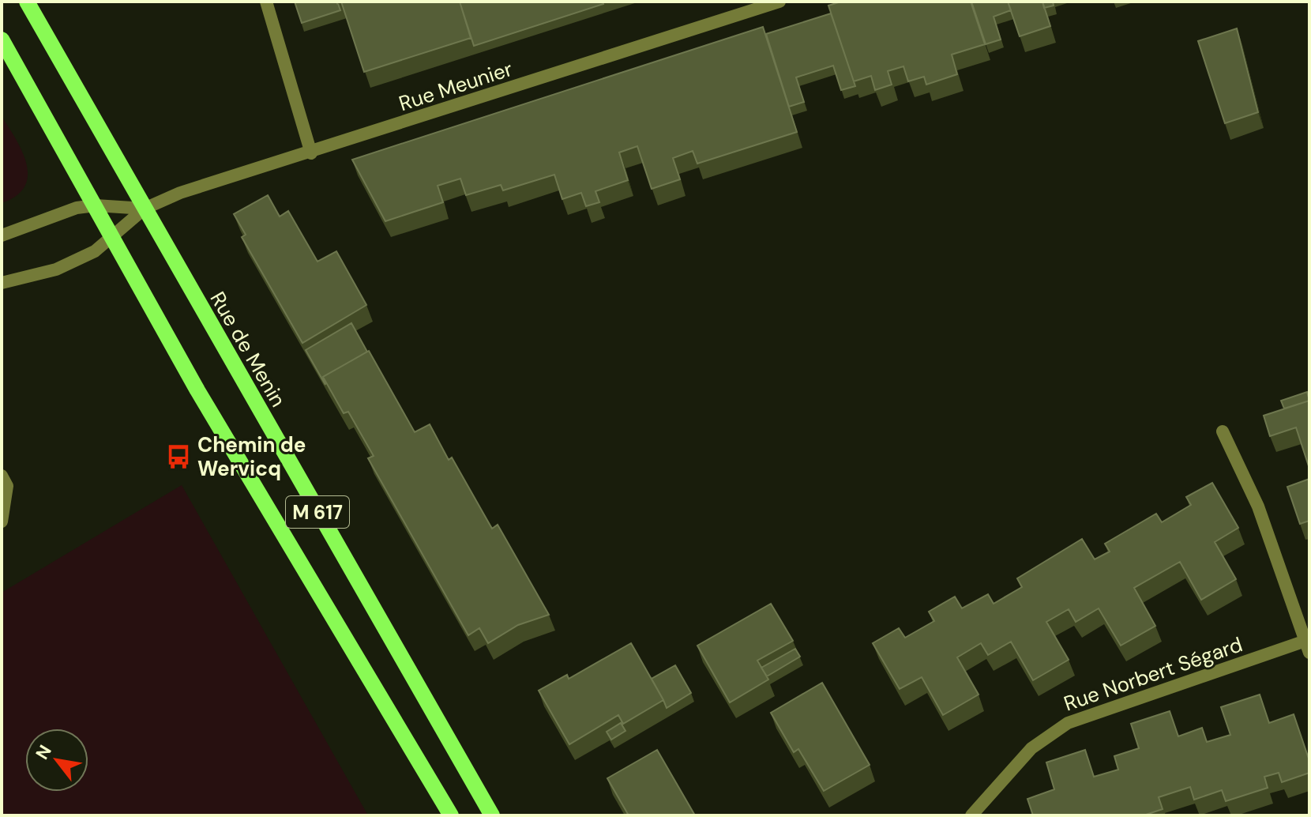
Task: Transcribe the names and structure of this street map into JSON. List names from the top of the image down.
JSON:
{
  "streets": {
    "main road": ["Rue de Menin", "M 617"],
    "street": ["Rue Meunier", "Rue Norbert Ségard"]
  },
  "crossings": [
    ["Rue Meunier", "Rue de Menin"]
  ],
  "places": {
    "bus stop": ["Chemin de Wervicq"]
  },
  "north": "top left"
}
